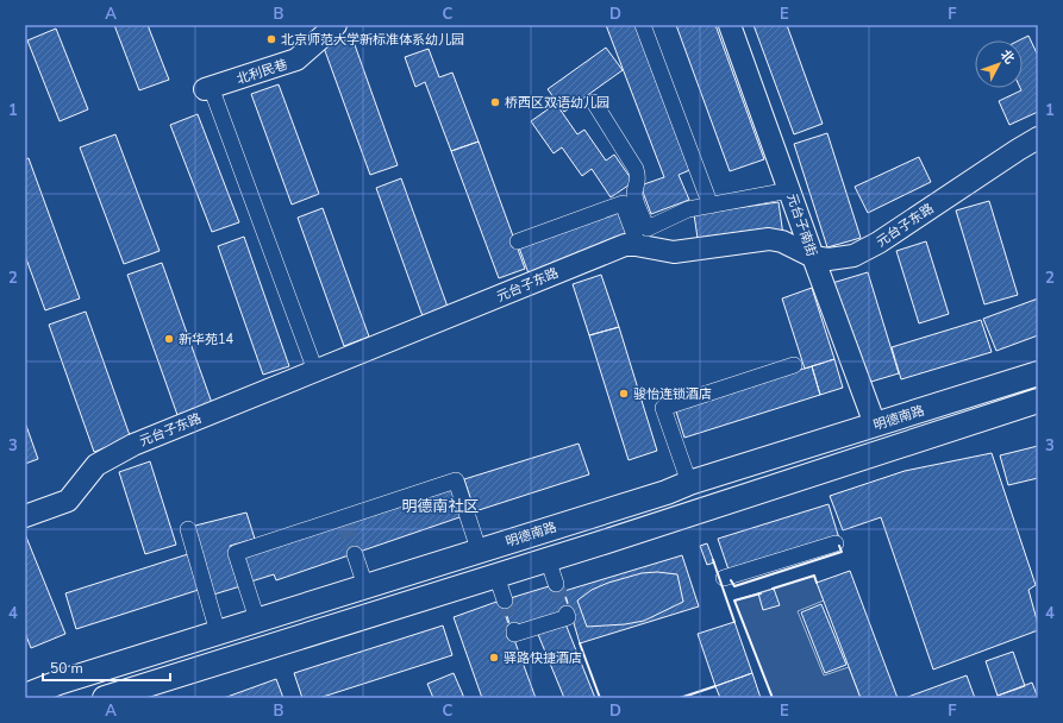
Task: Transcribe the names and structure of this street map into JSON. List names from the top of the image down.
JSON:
{
  "streets": {
    "main road": ["明德南路"],
    "street": ["北利民巷", "元台子南街", "元台子东路"]
  },
  "crossings": [
    ["元台子南街", "元台子东路"],
    ["元台子南街", "明德南路"]
  ],
  "districts": ["明德南社区"],
  "places": [
    "北京师范大学新标准体系幼儿园",
    "桥西区双语幼儿园",
    "新华苑14",
    "骏怡连锁酒店",
    "驿路快捷酒店"
  ],
  "scale_bar": "50 m",
  "north": "top right",
  "grid": {
    "columns": [
      "A",
      "B",
      "C",
      "D",
      "E",
      "F"
    ],
    "rows": [
      "1",
      "2",
      "3",
      "4"
    ]
  }
}
